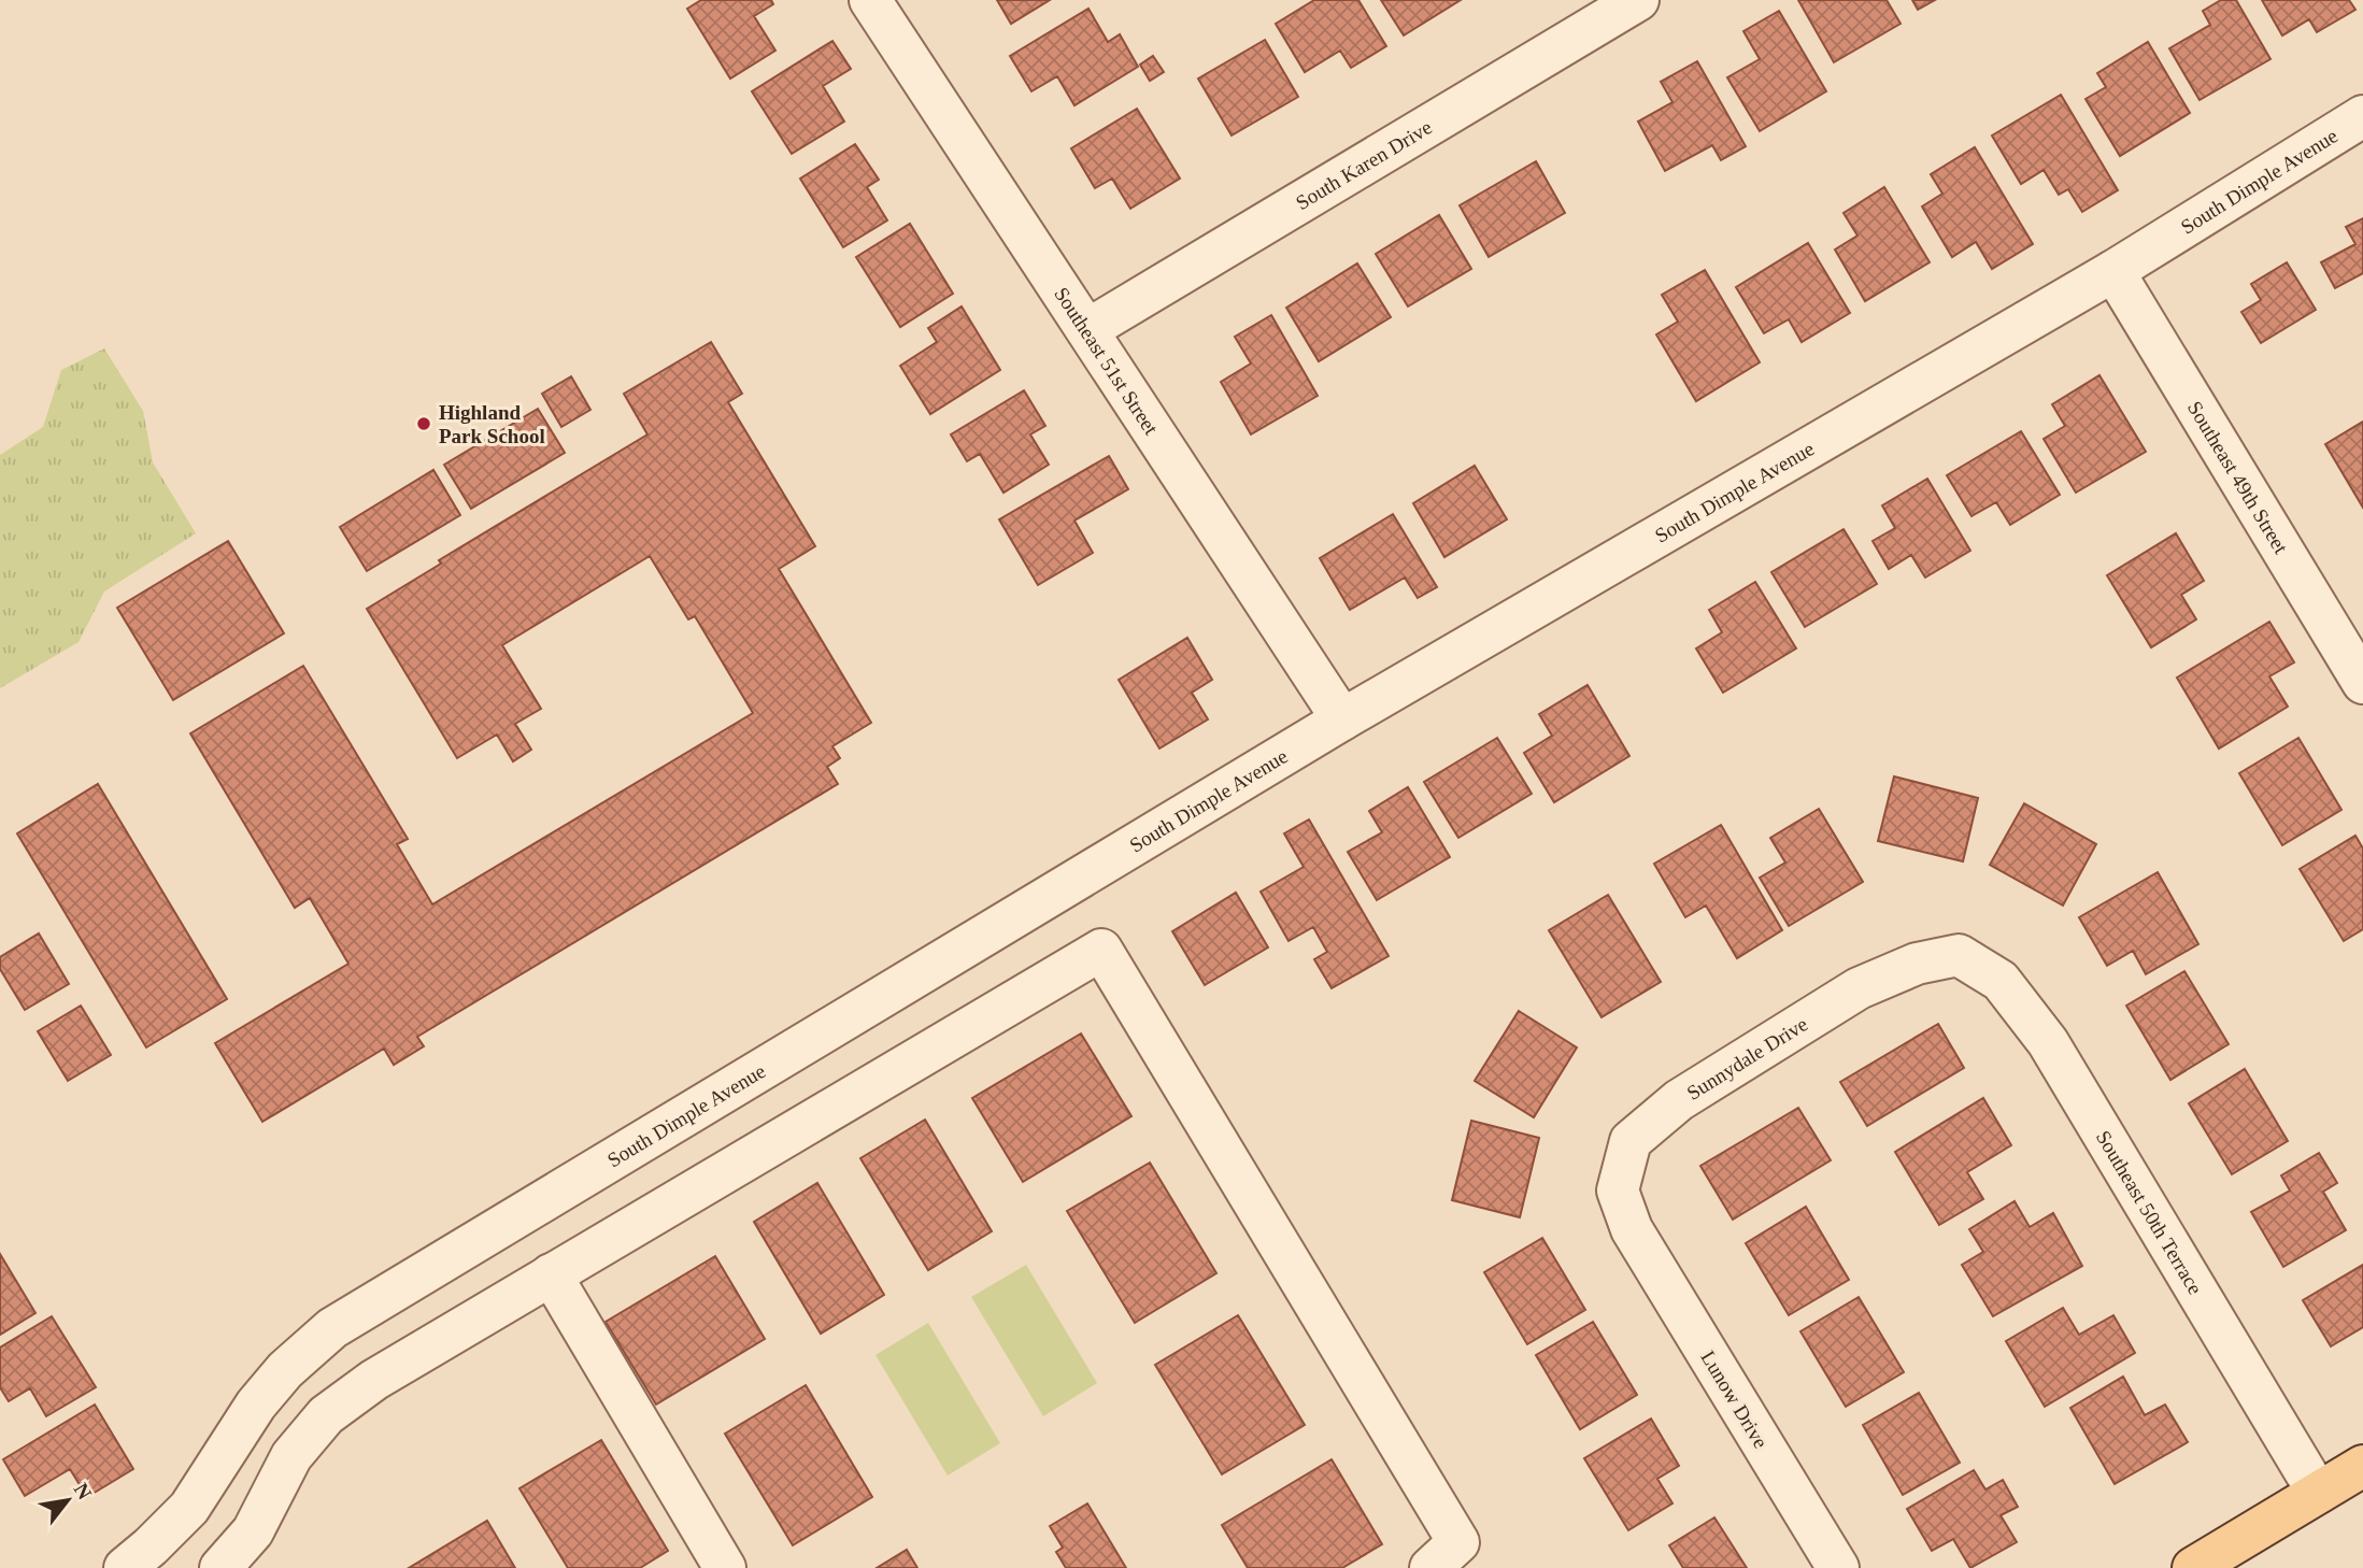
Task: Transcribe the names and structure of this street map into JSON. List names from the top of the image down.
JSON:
{
  "streets": {
    "street": [
      "South Karen Drive",
      "South Dimple Avenue",
      "Southeast 51st Street",
      "Southeast 49th Street",
      "Sunnydale Drive",
      "Southeast 50th Terrace",
      "Lunow Drive"
    ]
  },
  "crossings": [
    ["South Karen Drive", "Southeast 51st Street"],
    ["South Dimple Avenue", "Southeast 51st Street"],
    ["South Dimple Avenue", "Southeast 49th Street"],
    ["Sunnydale Drive", "Southeast 50th Terrace"],
    ["Sunnydale Drive", "Lunow Drive"]
  ],
  "places": ["Highland Park School"],
  "north": "top right"
}
